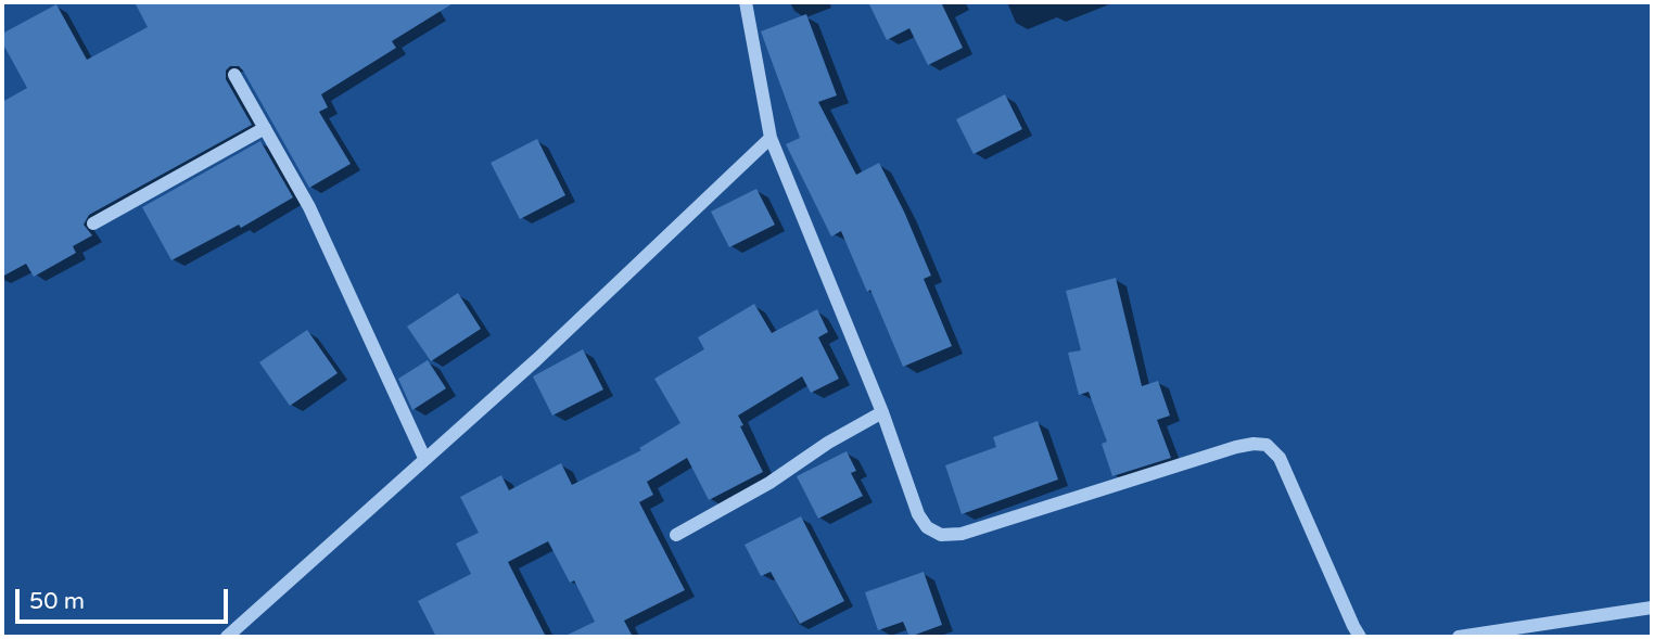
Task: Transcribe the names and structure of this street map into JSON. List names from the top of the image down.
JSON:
{
  "scale_bar": "50 m"
}
